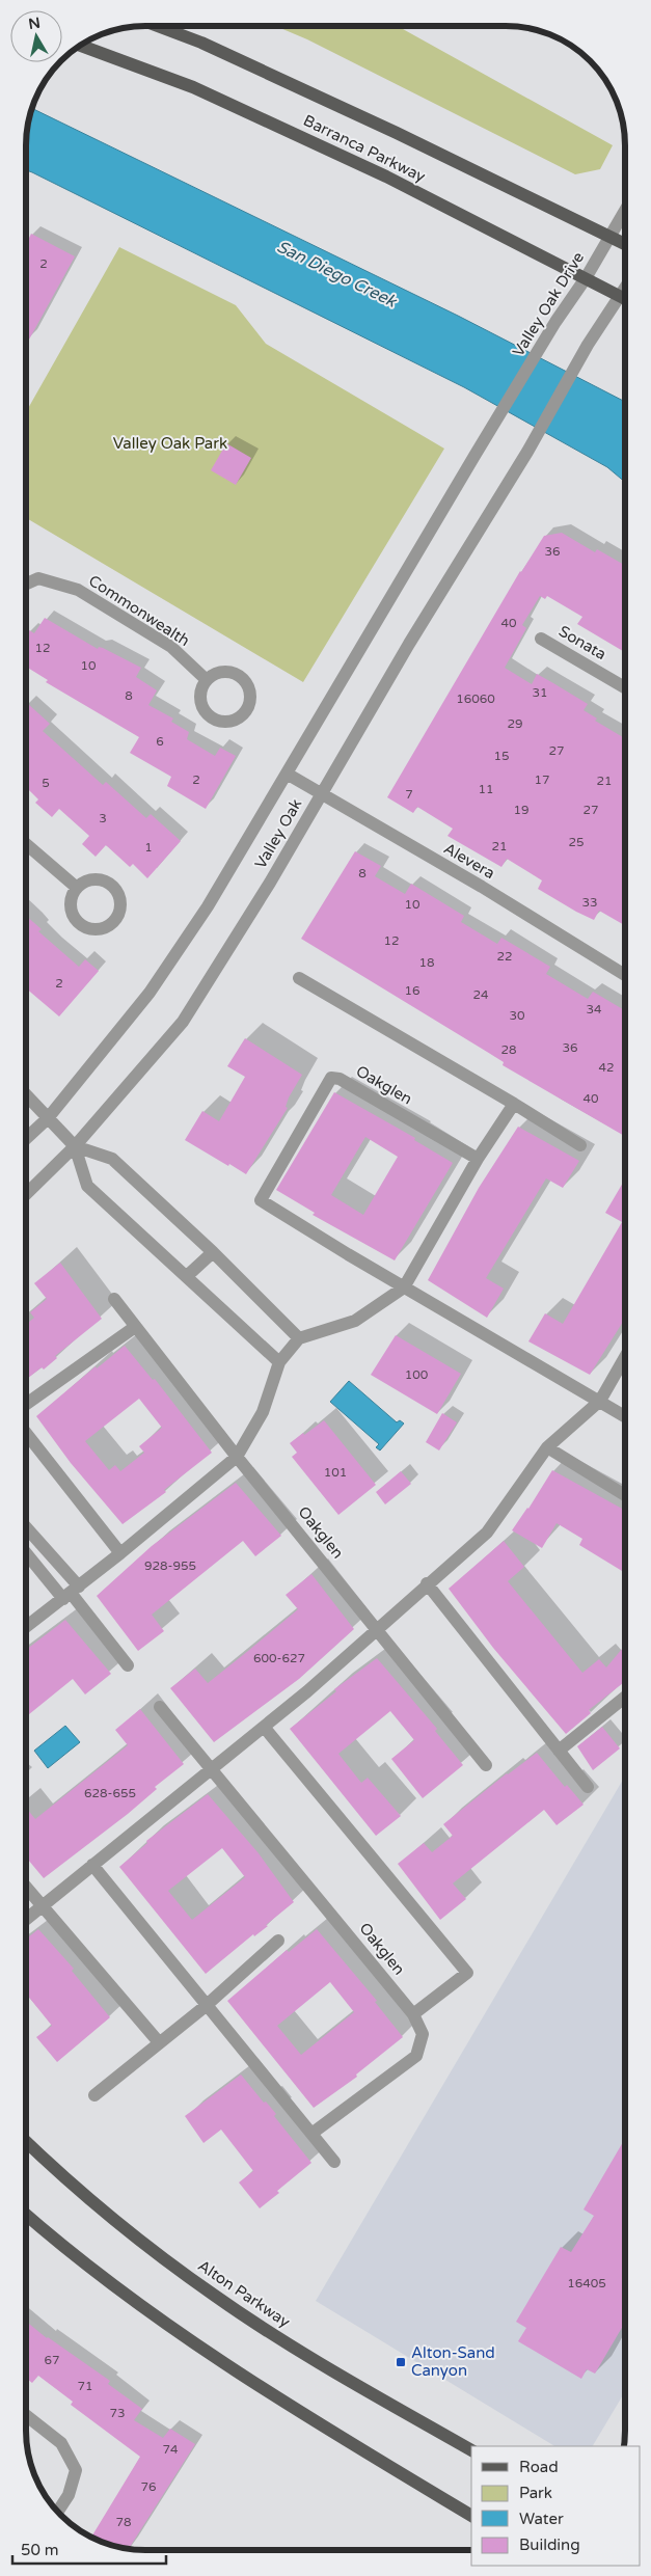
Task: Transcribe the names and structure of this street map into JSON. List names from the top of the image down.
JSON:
{
  "streets": {
    "main road": ["Barranca Parkway", "Alton Parkway"],
    "street": [
      "Valley Oak Drive",
      "Commonwealth",
      "Sonata",
      "Valley Oak",
      "Alevera",
      "Oakglen"
    ]
  },
  "crossings": [
    ["Barranca Parkway", "Valley Oak Drive"],
    ["Barranca Parkway", "Valley Oak"],
    ["Valley Oak Drive", "Valley Oak"],
    ["Valley Oak", "Alevera"]
  ],
  "water": ["San Diego Creek"],
  "parks": ["Valley Oak Park"],
  "places": {
    "transit": ["Alton-Sand Canyon"]
  },
  "house_numbers": [
    "2",
    "36",
    "40",
    "12",
    "10",
    "31",
    "8",
    "16060",
    "29",
    "6",
    "27",
    "15",
    "2",
    "17",
    "21",
    "5",
    "11",
    "7",
    "19",
    "27",
    "3",
    "25",
    "21",
    "1",
    "8",
    "33",
    "10",
    "12",
    "22",
    "18",
    "2",
    "16",
    "24",
    "34",
    "30",
    "36",
    "28",
    "42",
    "40",
    "100",
    "101",
    "928-955",
    "600-627",
    "628-655",
    "16405",
    "67",
    "71",
    "73",
    "74",
    "76",
    "78"
  ],
  "legend": [
    "Road",
    "Park",
    "Water",
    "Building"
  ],
  "scale_bar": "50 m",
  "north": "top"
}
